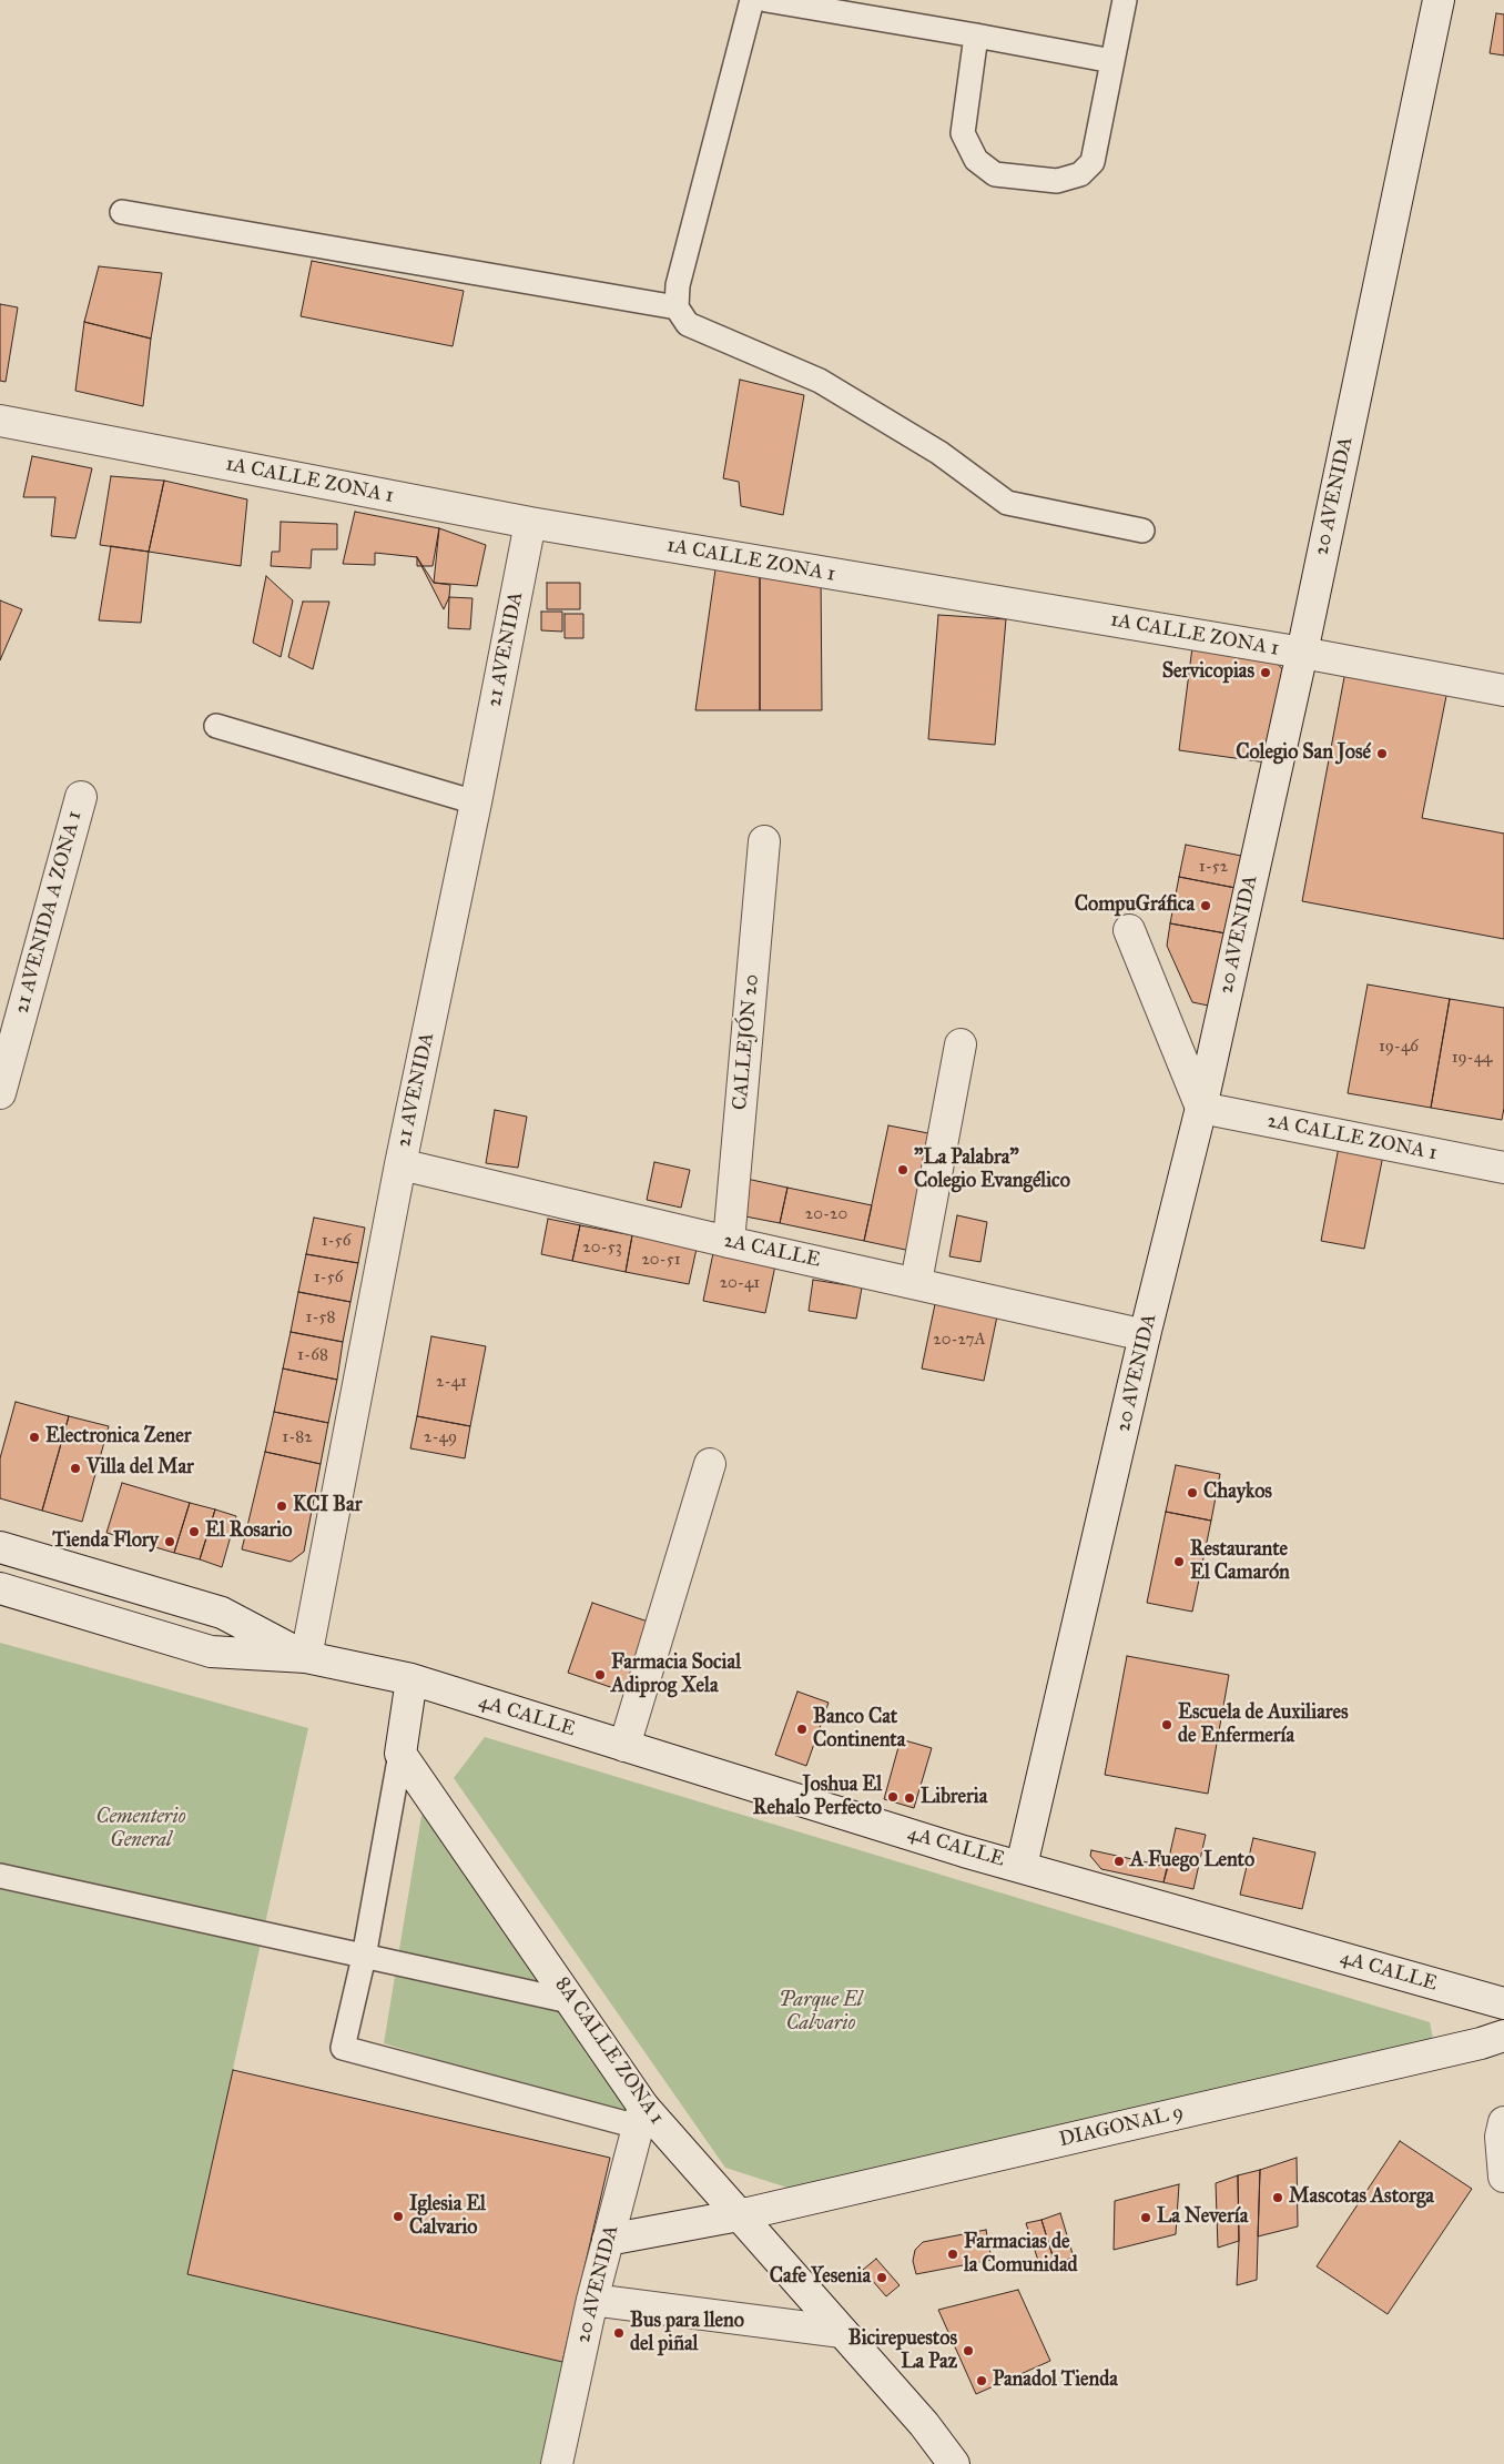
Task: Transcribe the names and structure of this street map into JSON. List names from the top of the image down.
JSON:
{
  "streets": {
    "street": [
      "1A CALLE ZONA 1",
      "20 AVENIDA",
      "21 AVENIDA",
      "21 AVENIDA A ZONA 1",
      "CALLEJÓN 20",
      "2A CALLE ZONA 1",
      "2A CALLE",
      "4A CALLE",
      "8A CALLE ZONA 1",
      "DIAGONAL 9"
    ]
  },
  "crossings": [
    ["1A CALLE ZONA 1", "20 AVENIDA"],
    ["1A CALLE ZONA 1", "21 AVENIDA"],
    ["20 AVENIDA", "2A CALLE ZONA 1"],
    ["20 AVENIDA", "2A CALLE"],
    ["20 AVENIDA", "4A CALLE"],
    ["20 AVENIDA", "8A CALLE ZONA 1"],
    ["20 AVENIDA", "DIAGONAL 9"],
    ["21 AVENIDA", "2A CALLE"],
    ["21 AVENIDA", "4A CALLE"],
    ["CALLEJÓN 20", "2A CALLE"],
    ["8A CALLE ZONA 1", "DIAGONAL 9"]
  ],
  "parks": ["Cementerio General", "Parque El Calvario"],
  "places": [
    "Servicopias",
    "Colegio San José",
    "CompuGráfica",
    "\"La Palabra\" Colegio Evangélico",
    "Electronica Zener",
    "Villa del Mar",
    "Chaykos",
    "KCI Bar",
    "El Rosario",
    "Tienda Flory",
    "Restaurante El Camarón",
    "Farmacia Social Adiprog Xela",
    "Escuela de Auxiliares de Enfermería",
    "Banco Cat Continenta",
    "Joshua El Rehalo Perfecto",
    "Libreria",
    "A Fuego Lento",
    "Mascotas Astorga",
    "Iglesia El Calvario",
    "La Nevería",
    "Farmacias de la Comunidad",
    "Cafe Yesenia",
    "Bus para lleno del piñal",
    "Bicirepuestos La Paz",
    "Panadol Tienda"
  ],
  "house_numbers": [
    "1-52",
    "19-46",
    "19-44",
    "20-20",
    "1-56",
    "20-53",
    "20-51",
    "1-56",
    "20-41",
    "1-58",
    "20-27A",
    "1-68",
    "2-41",
    "1-82",
    "2-49"
  ]
}
